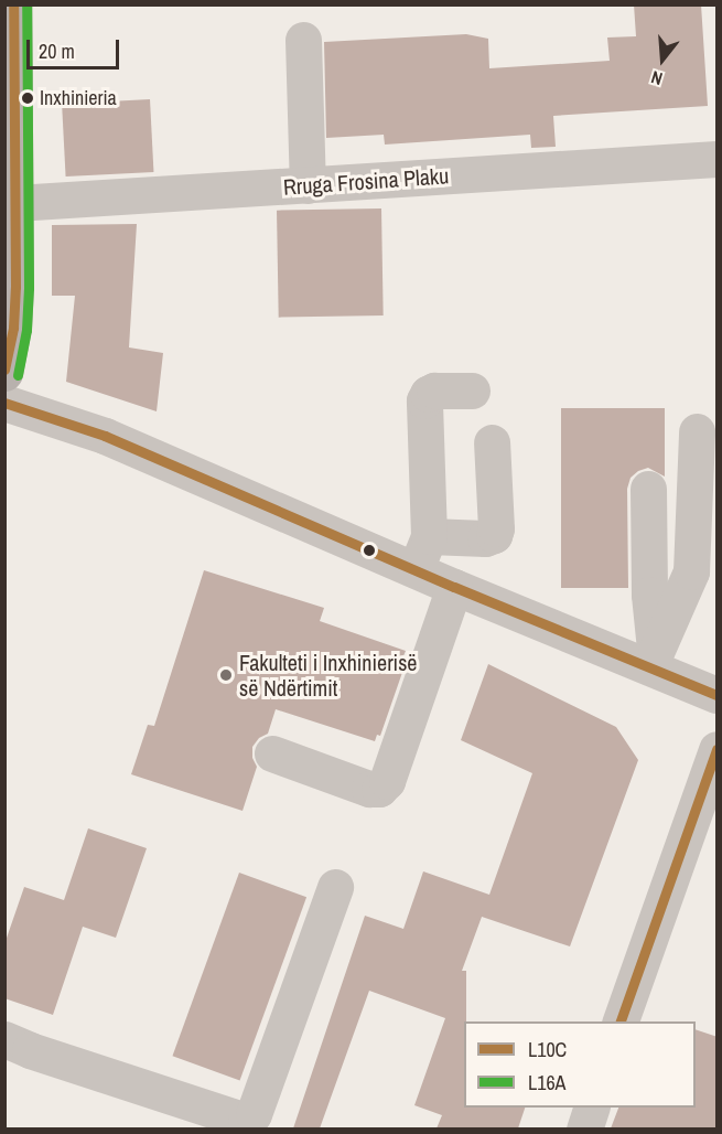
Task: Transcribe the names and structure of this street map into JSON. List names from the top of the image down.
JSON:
{
  "streets": {
    "street": ["Rruga Frosina Plaku"]
  },
  "places": ["Inxhinieria", "Fakulteti i Inxhinierisë së Ndërtimit"],
  "lines": ["transit line L10C", "transit line L16A"],
  "legend": ["L10C", "L16A"],
  "scale_bar": "20 m",
  "north": "bottom"
}
